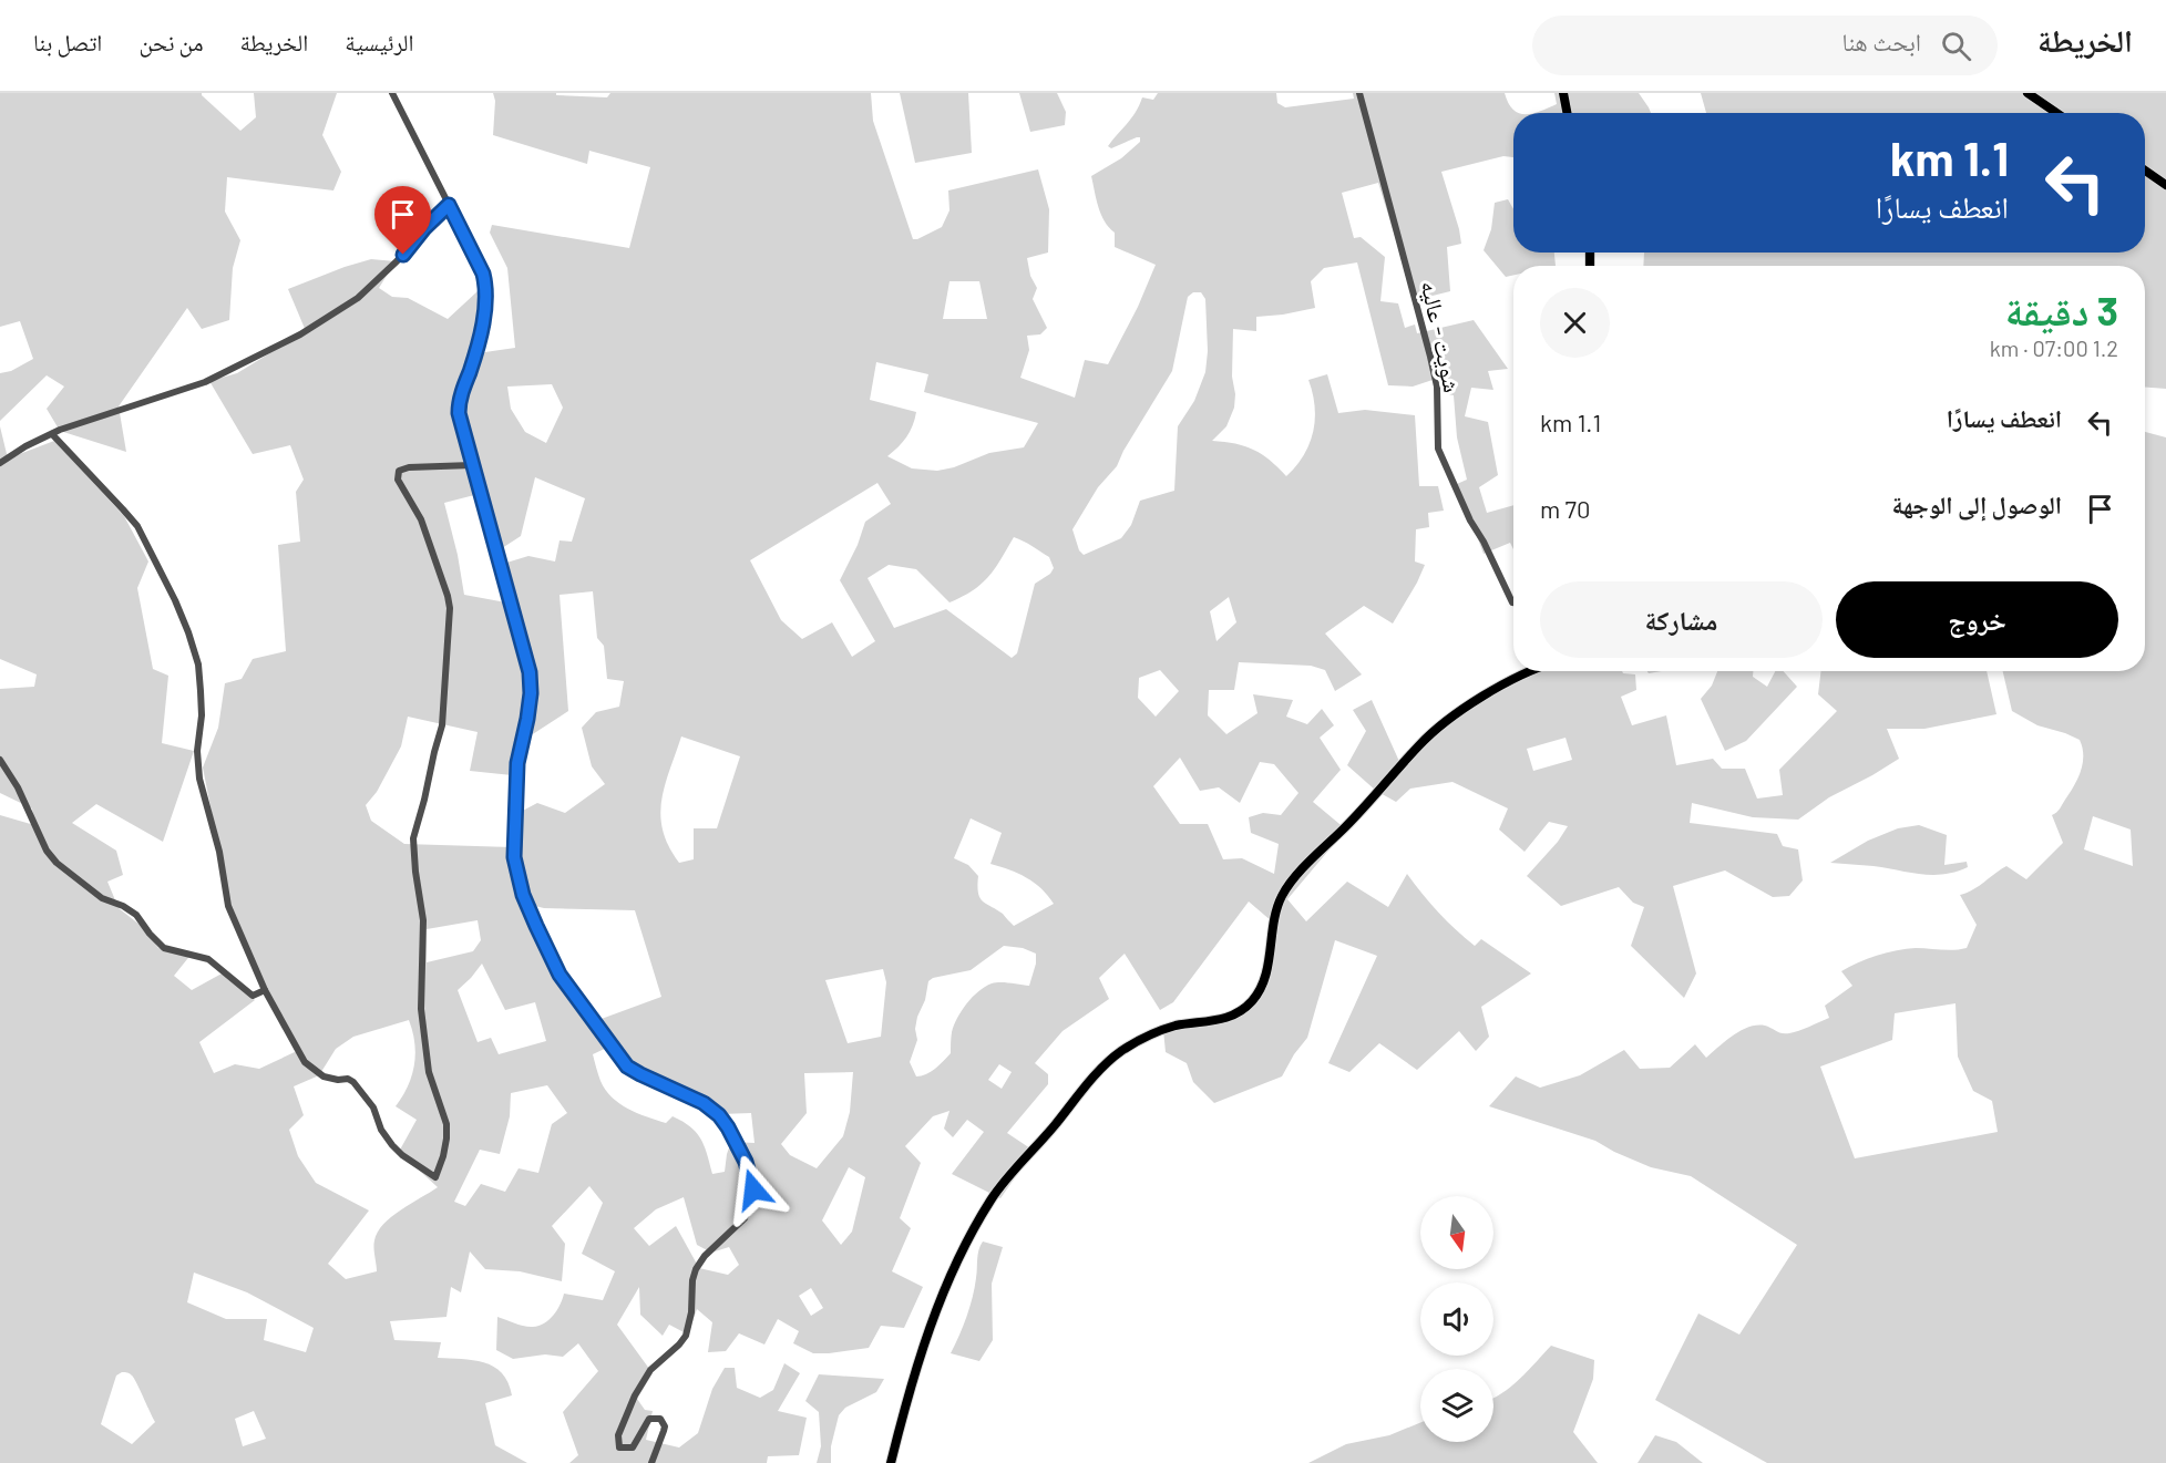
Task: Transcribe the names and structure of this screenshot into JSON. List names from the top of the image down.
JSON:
{
  "streets": {
    "street": ["شويت - عاليه"]
  },
  "north": "bottom",
  "page": {
    "header": "الخريطة",
    "search": "ابحث هنا",
    "nav": [
      "الرئيسية",
      "الخريطة",
      "من نحن",
      "اتصل بنا"
    ],
    "turn": ["1.1 km", "انعطف يسارًا"],
    "heading": ["3 دقيقة", "1.2 km · 07:00"],
    "list": [
      {
        "name": "انعطف يسارًا",
        "value": "1.1 km"
      },
      {
        "name": "الوصول إلى الوجهة",
        "value": "70 m"
      }
    ],
    "buttons": ["خروج", "مشاركة"]
  }
}
